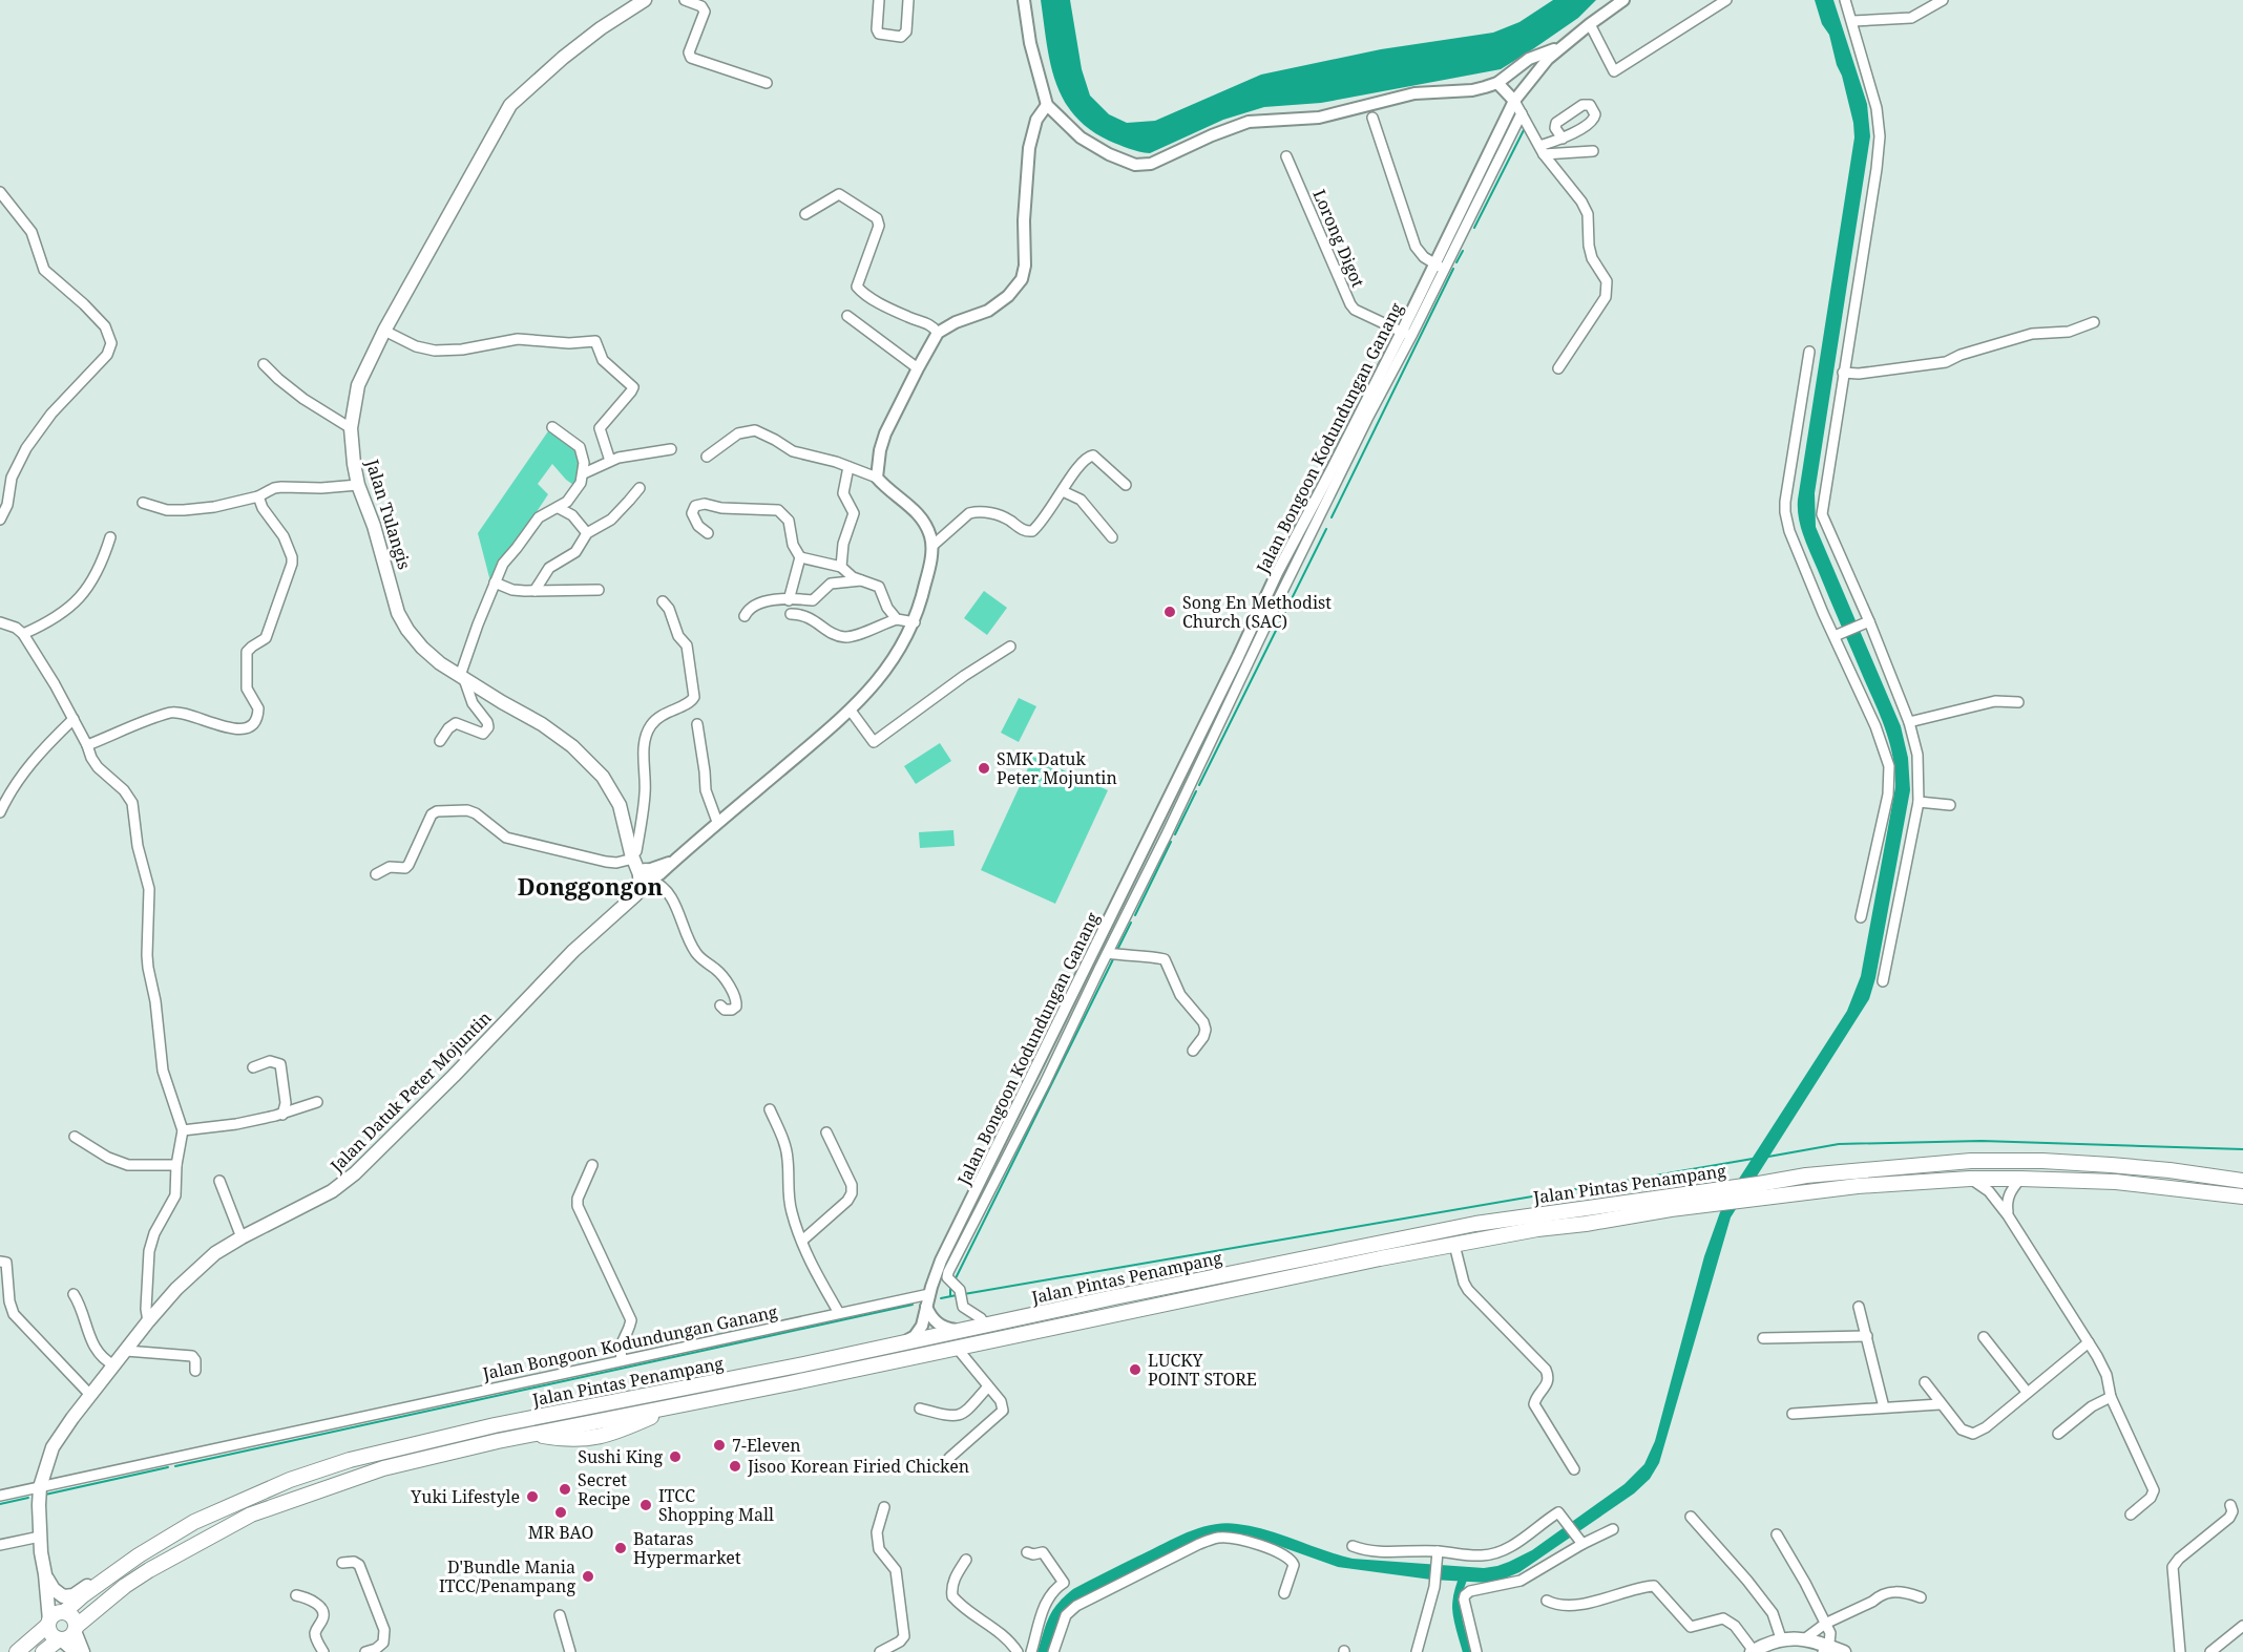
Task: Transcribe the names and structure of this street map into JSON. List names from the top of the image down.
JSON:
{
  "streets": {
    "main road": ["Jalan Tulangis", "Jalan Datuk Peter Mojuntin", "Jalan Pintas Penampang"],
    "street": ["Lorong Digot", "Jalan Bongoon Kodundungan Ganang"]
  },
  "crossings": [
    ["Lorong Digot", "Jalan Bongoon Kodundungan Ganang"],
    ["Jalan Bongoon Kodundungan Ganang", "Jalan Datuk Peter Mojuntin"],
    ["Jalan Tulangis", "Jalan Datuk Peter Mojuntin"],
    ["Jalan Datuk Peter Mojuntin", "Jalan Pintas Penampang"]
  ],
  "districts": ["Donggongon"],
  "places": [
    "Song En Methodist Church (SAC)",
    "SMK Datuk Peter Mojuntin",
    "LUCKY POINT STORE",
    "7-Eleven",
    "Sushi King",
    "Jisoo Korean Firied Chicken",
    "Secret Recipe",
    "Yuki Lifestyle",
    "ITCC Shopping Mall",
    "MR BAO",
    "Bataras Hypermarket",
    "D'Bundle Mania ITCC/Penampang"
  ]
}
